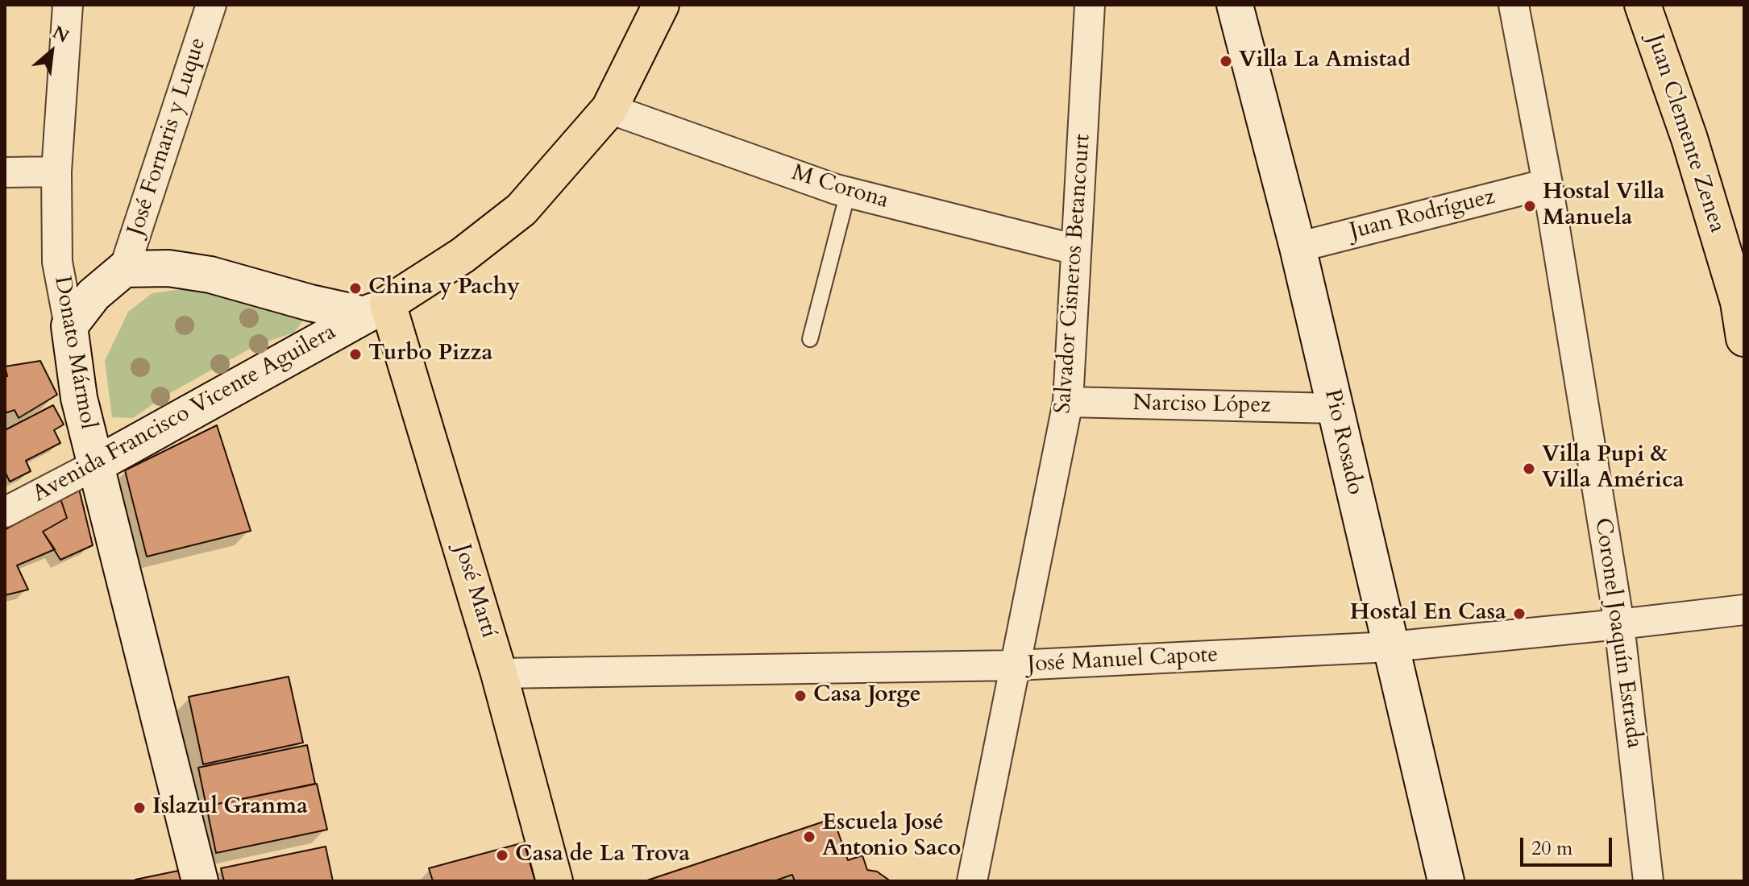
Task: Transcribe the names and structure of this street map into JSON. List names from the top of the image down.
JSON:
{
  "streets": {
    "main road": ["Juan Clemente Zenea", "Avenida Francisco Vicente Aguilera", "José Martí"],
    "street": [
      "José Fornaris y Luque",
      "M Corona",
      "Juan Rodríguez",
      "Salvador Cisneros Betancourt",
      "Donato Mármol",
      "Narciso López",
      "Pio Rosado",
      "Coronel Joaquín Estrada",
      "José Manuel Capote"
    ]
  },
  "crossings": [
    ["José Fornaris y Luque", "Avenida Francisco Vicente Aguilera"],
    ["M Corona", "Salvador Cisneros Betancourt"],
    ["M Corona", "Avenida Francisco Vicente Aguilera"],
    ["Juan Rodríguez", "Pio Rosado"],
    ["Juan Rodríguez", "Coronel Joaquín Estrada"],
    ["Salvador Cisneros Betancourt", "Narciso López"],
    ["Salvador Cisneros Betancourt", "José Manuel Capote"],
    ["Donato Mármol", "Avenida Francisco Vicente Aguilera"],
    ["Narciso López", "Pio Rosado"],
    ["Avenida Francisco Vicente Aguilera", "José Martí"],
    ["Pio Rosado", "José Manuel Capote"],
    ["José Martí", "José Manuel Capote"],
    ["Coronel Joaquín Estrada", "José Manuel Capote"]
  ],
  "places": [
    "Villa La Amistad",
    "Hostal Villa Manuela",
    "China y Pachy",
    "Turbo Pizza",
    "Villa Pupi & Villa América",
    "Hostal En Casa",
    "Casa Jorge",
    "Islazul Granma",
    "Escuela José Antonio Saco",
    "Casa de La Trova"
  ],
  "scale_bar": "20 m",
  "north": "top right"
}
